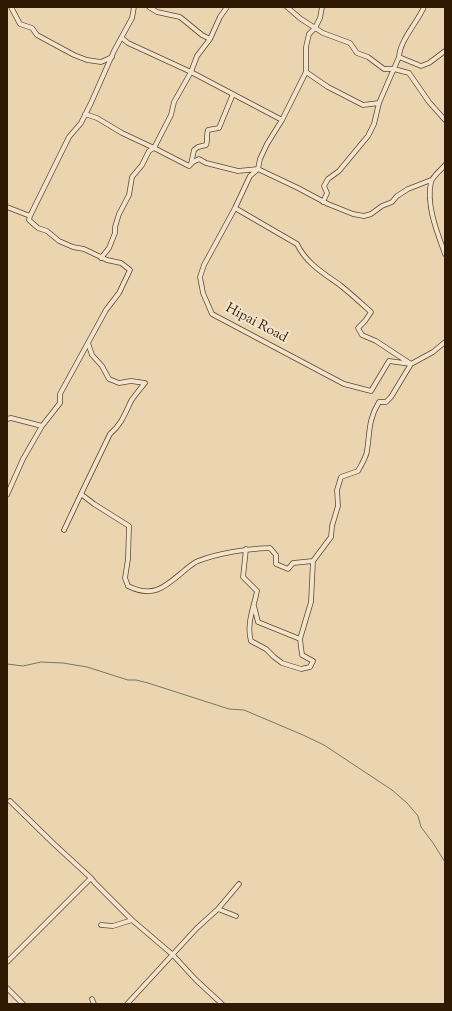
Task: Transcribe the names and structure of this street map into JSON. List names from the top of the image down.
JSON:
{
  "streets": {
    "street": ["Hipai Road"]
  }
}
